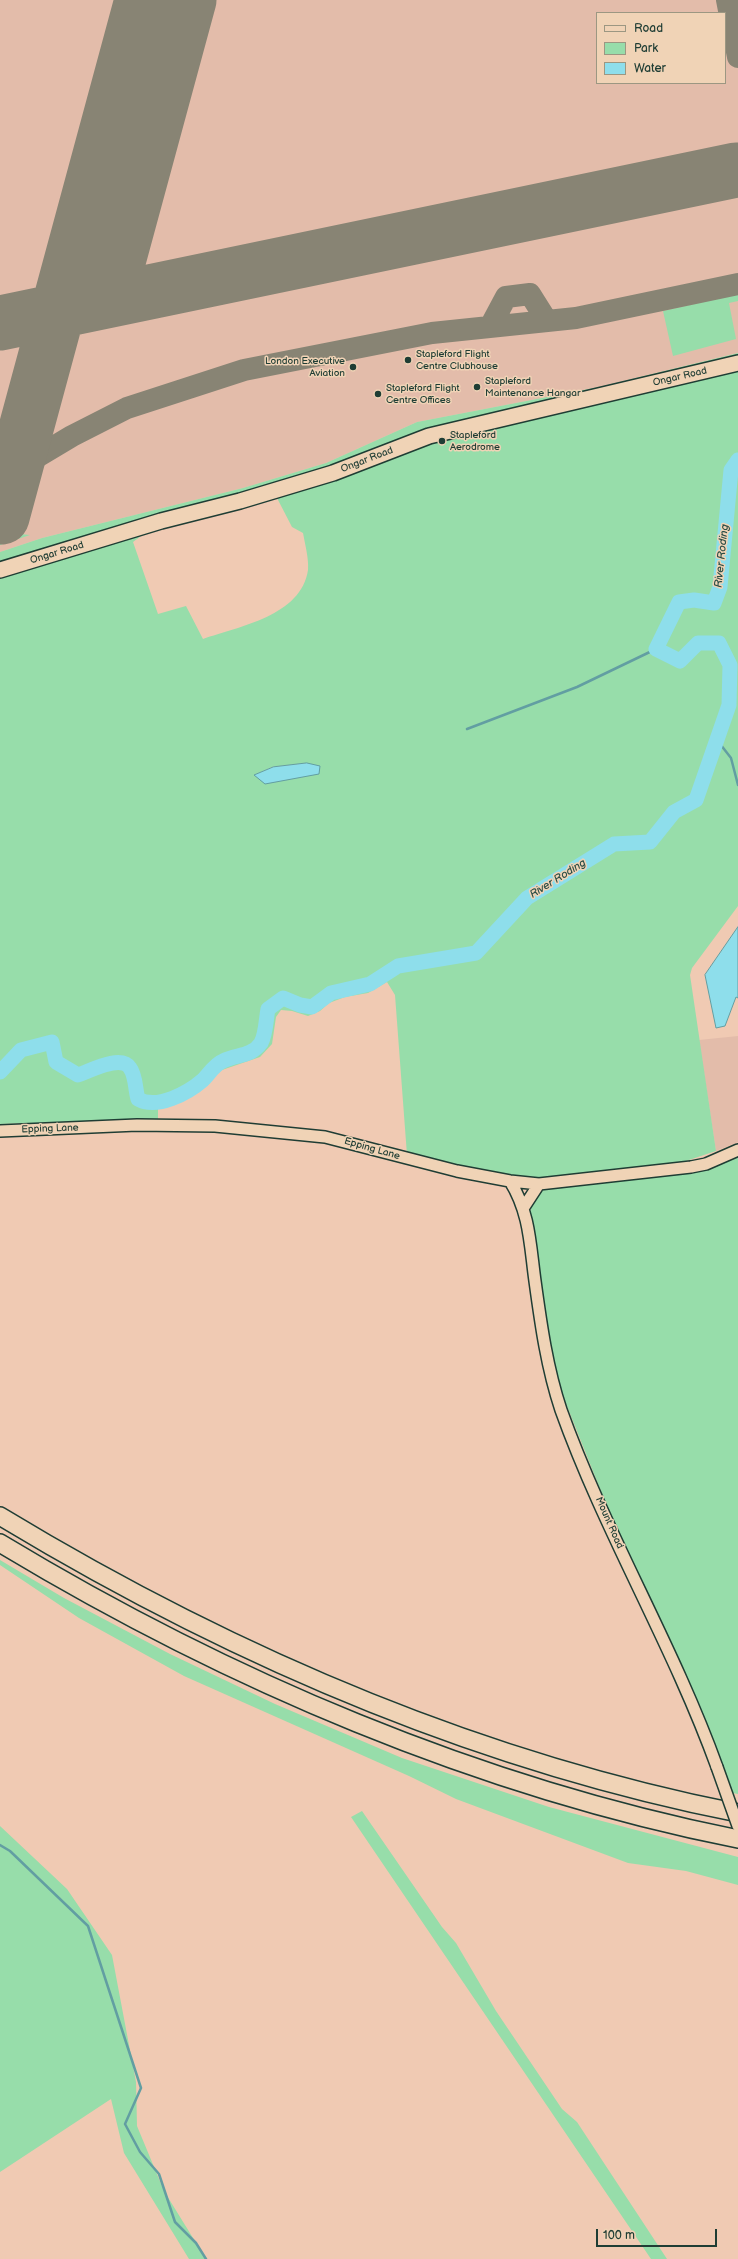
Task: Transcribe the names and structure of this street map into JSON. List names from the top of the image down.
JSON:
{
  "streets": {
    "main road": ["Ongar Road"],
    "street": ["Epping Lane", "Mount Road"]
  },
  "crossings": [
    ["Epping Lane", "Mount Road"]
  ],
  "water": ["River Roding"],
  "places": [
    "Stapleford Flight Centre Clubhouse",
    "London Executive Aviation",
    "Stapleford Maintenance Hangar",
    "Stapleford Flight Centre Offices",
    "Stapleford Aerodrome"
  ],
  "legend": ["Road", "Park", "Water"],
  "scale_bar": "100 m"
}
